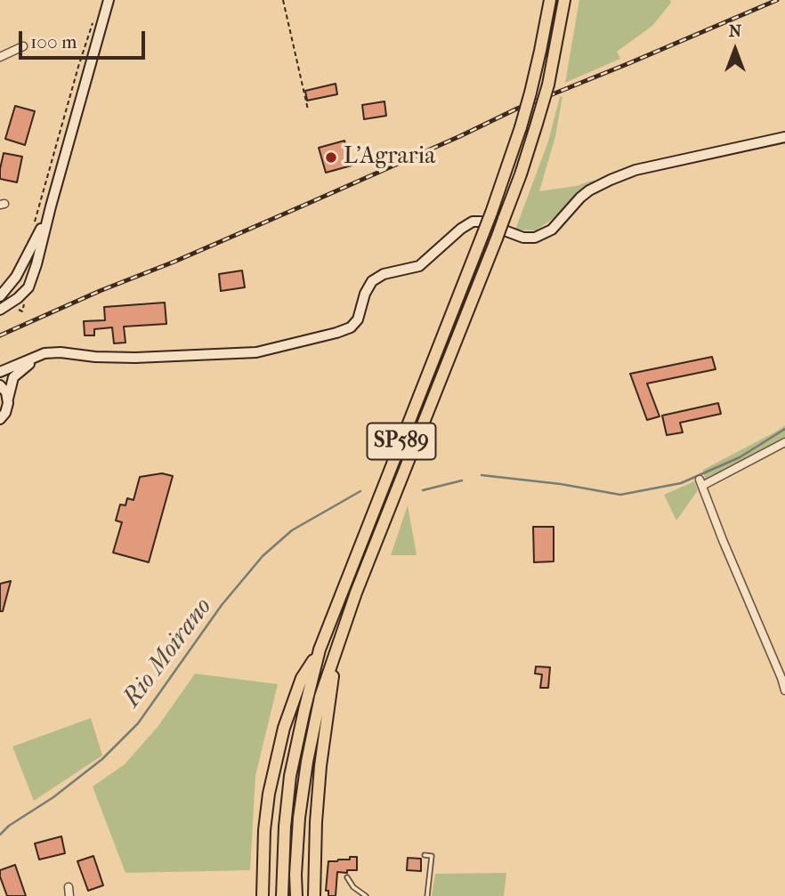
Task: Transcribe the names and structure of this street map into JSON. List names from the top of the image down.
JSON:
{
  "streets": {
    "main road": ["SP589"]
  },
  "water": ["Rio Moirano"],
  "places": ["L'Agraria"],
  "scale_bar": "100 m",
  "north": "top"
}
